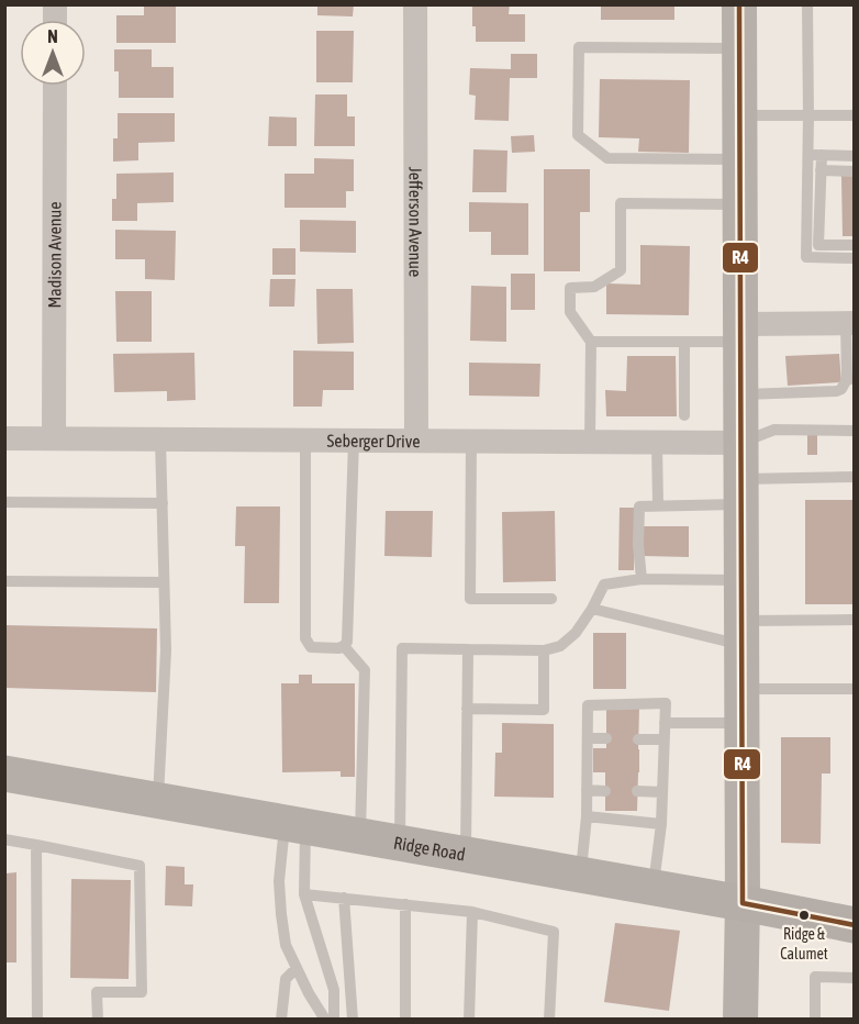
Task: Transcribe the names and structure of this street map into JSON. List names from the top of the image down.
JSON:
{
  "streets": {
    "main road": ["Ridge Road"],
    "street": ["Jefferson Avenue", "Madison Avenue", "Seberger Drive"]
  },
  "crossings": [
    ["Jefferson Avenue", "Seberger Drive"],
    ["Madison Avenue", "Seberger Drive"]
  ],
  "places": ["Ridge & Calumet"],
  "lines": ["transit line R4"],
  "north": "top"
}
